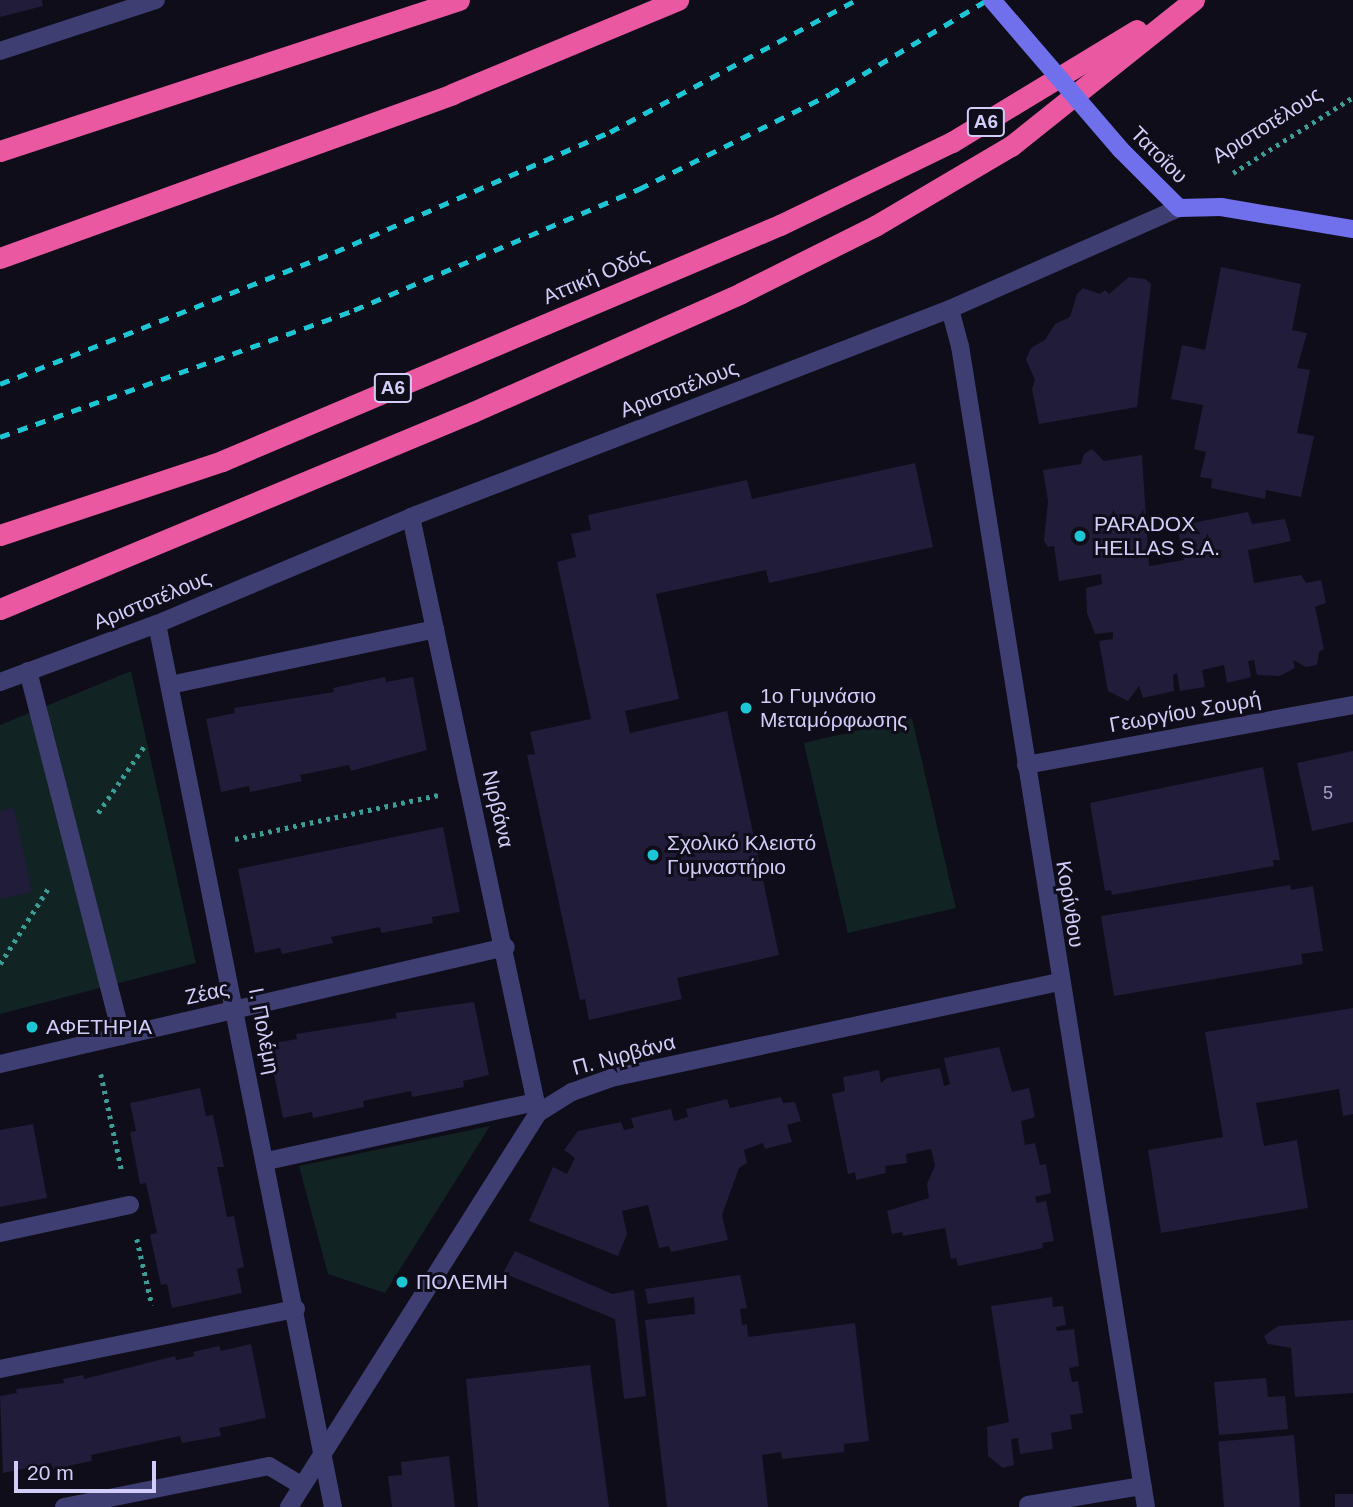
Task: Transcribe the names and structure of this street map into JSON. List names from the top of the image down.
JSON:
{
  "streets": {
    "highway": ["Α6", "Αττική Οδός"],
    "street": [
      "Αριστοτέλους",
      "Τατοΐου",
      "Γεωργίου Σουρή",
      "Νιρβάνα",
      "Κορίνθου",
      "Ζέας",
      "Ι. Πολέμη",
      "Π. Νιρβάνα"
    ]
  },
  "crossings": [
    ["Αριστοτέλους", "Τατοΐου"],
    ["Αριστοτέλους", "Νιρβάνα"],
    ["Αριστοτέλους", "Κορίνθου"],
    ["Αριστοτέλους", "Ι. Πολέμη"],
    ["Γεωργίου Σουρή", "Κορίνθου"],
    ["Νιρβάνα", "Ζέας"],
    ["Νιρβάνα", "Π. Νιρβάνα"],
    ["Κορίνθου", "Π. Νιρβάνα"],
    ["Ζέας", "Ι. Πολέμη"],
    ["Ι. Πολέμη", "Π. Νιρβάνα"]
  ],
  "places": [
    "PARADOX HELLAS S.A.",
    "1ο Γυμνάσιο Μεταμόρφωσης",
    "Σχολικό Κλειστό Γυμναστήριο",
    "ΑΦΕΤΗΡΙΑ",
    "ΠΟΛΕΜΗ"
  ],
  "house_numbers": ["5"],
  "scale_bar": "20 m"
}
